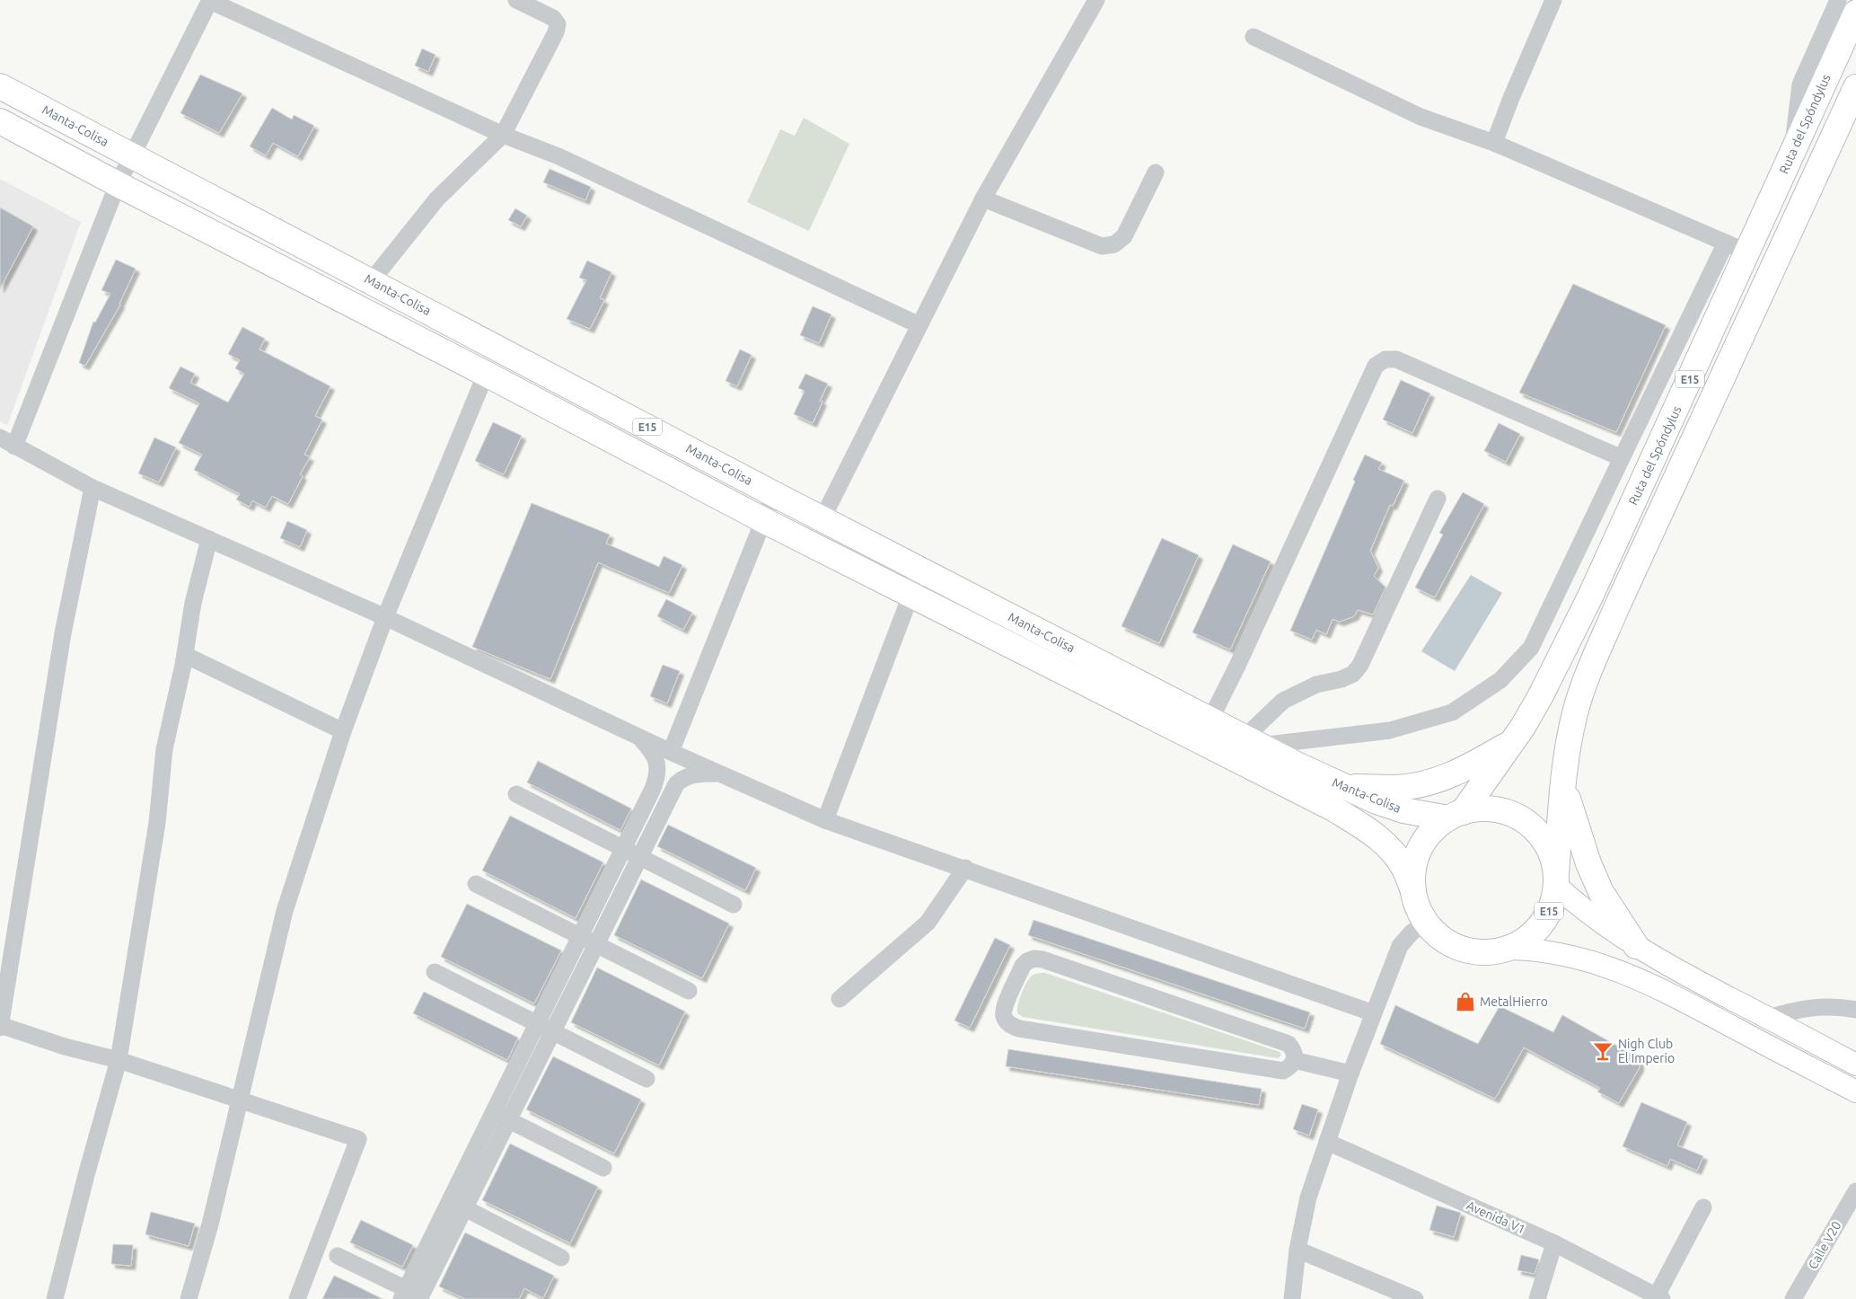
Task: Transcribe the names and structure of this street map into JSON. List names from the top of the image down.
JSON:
{
  "streets": {
    "highway": ["Ruta del Spóndylus", "Manta-Colisa", "E15"],
    "street": ["Avenida V1", "Calle V20"]
  },
  "crossings": [
    ["Ruta del Spóndylus", "Manta-Colisa"],
    ["Ruta del Spóndylus", "E15"],
    ["Manta-Colisa", "E15"]
  ],
  "places": {
    "shop": ["MetalHierro"],
    "bar": ["Nigh Club El Imperio"]
  }
}
